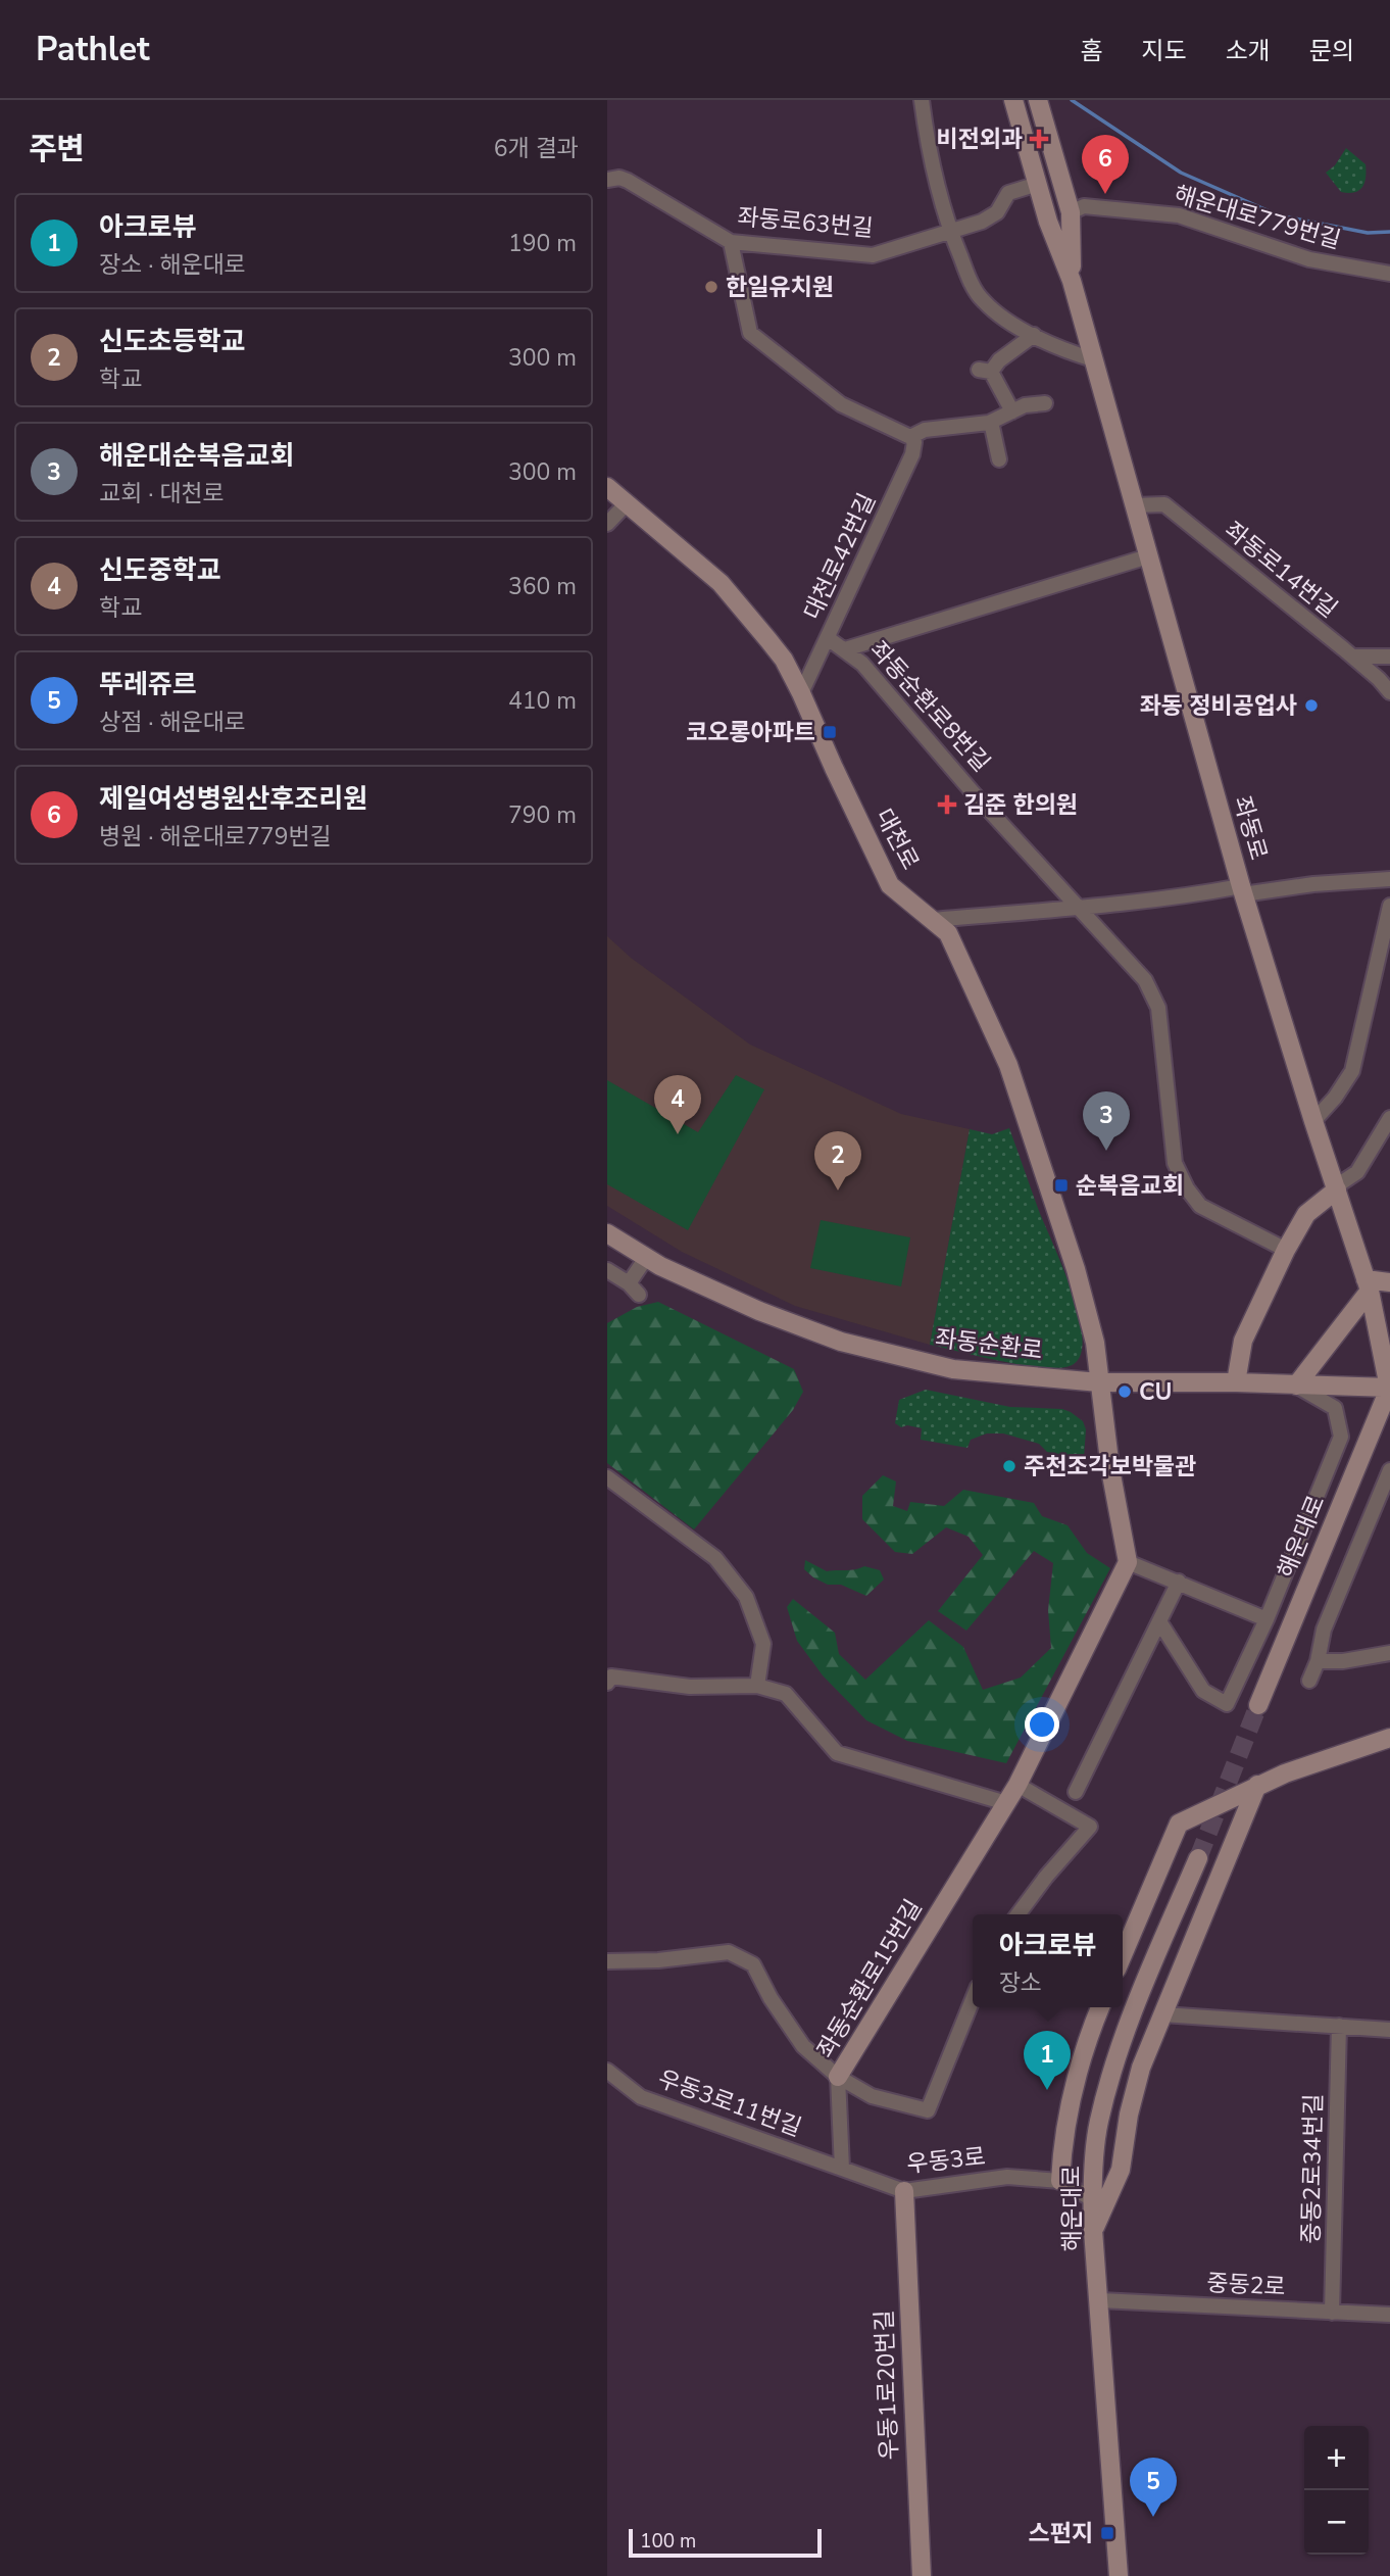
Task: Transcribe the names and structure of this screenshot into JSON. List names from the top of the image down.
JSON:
{
  "streets": {
    "street": [
      "해운대로779번길",
      "좌동로63번길",
      "대천로42번길",
      "좌동로14번길",
      "좌동순환로8번길",
      "좌동로",
      "대천로",
      "좌동순환로",
      "해운대로",
      "좌동순환로15번길",
      "우동3로11번길",
      "우동3로",
      "중동2로34번길",
      "중동2로",
      "우동1로20번길"
    ]
  },
  "crossings": [
    ["해운대로779번길", "좌동로"],
    ["좌동로63번길", "좌동로"],
    ["대천로42번길", "좌동순환로8번길"],
    ["대천로42번길", "대천로"],
    ["좌동로14번길", "좌동로"],
    ["좌동로", "좌동순환로"],
    ["좌동로", "해운대로"],
    ["대천로", "좌동순환로"],
    ["좌동순환로", "해운대로"],
    ["해운대로", "우동3로"],
    ["해운대로", "중동2로"],
    ["우동3로11번길", "우동3로"],
    ["우동3로", "우동1로20번길"],
    ["중동2로34번길", "중동2로"]
  ],
  "places": {
    "health": ["비전외과", "김준 한의원"],
    "other": [
      "한일유치원",
      "좌동 정비공업사",
      "CU",
      "주천조각보박물관"
    ],
    "transit": ["코오롱아파트", "순복음교회", "스펀지"]
  },
  "scale_bar": "100 m",
  "page": {
    "header": "Pathlet",
    "nav": [
      "홈",
      "지도",
      "소개",
      "문의"
    ],
    "heading": ["주변", "6개 결과"],
    "pins": [
      "6",
      "4",
      "3",
      "2",
      "1",
      "5"
    ],
    "list": [
      {
        "mark": "1",
        "name": "아크로뷰",
        "note": "장소 · 해운대로",
        "value": "190 m"
      },
      {
        "mark": "2",
        "name": "신도초등학교",
        "note": "학교",
        "value": "300 m"
      },
      {
        "mark": "3",
        "name": "해운대순복음교회",
        "note": "교회 · 대천로",
        "value": "300 m"
      },
      {
        "mark": "4",
        "name": "신도중학교",
        "note": "학교",
        "value": "360 m"
      },
      {
        "mark": "5",
        "name": "뚜레쥬르",
        "note": "상점 · 해운대로",
        "value": "410 m"
      },
      {
        "mark": "6",
        "name": "제일여성병원산후조리원",
        "note": "병원 · 해운대로779번길",
        "value": "790 m"
      }
    ],
    "popup": ["아크로뷰", "장소"],
    "map_buttons": ["+", "−"],
    "scale": "100 m"
  }
}
